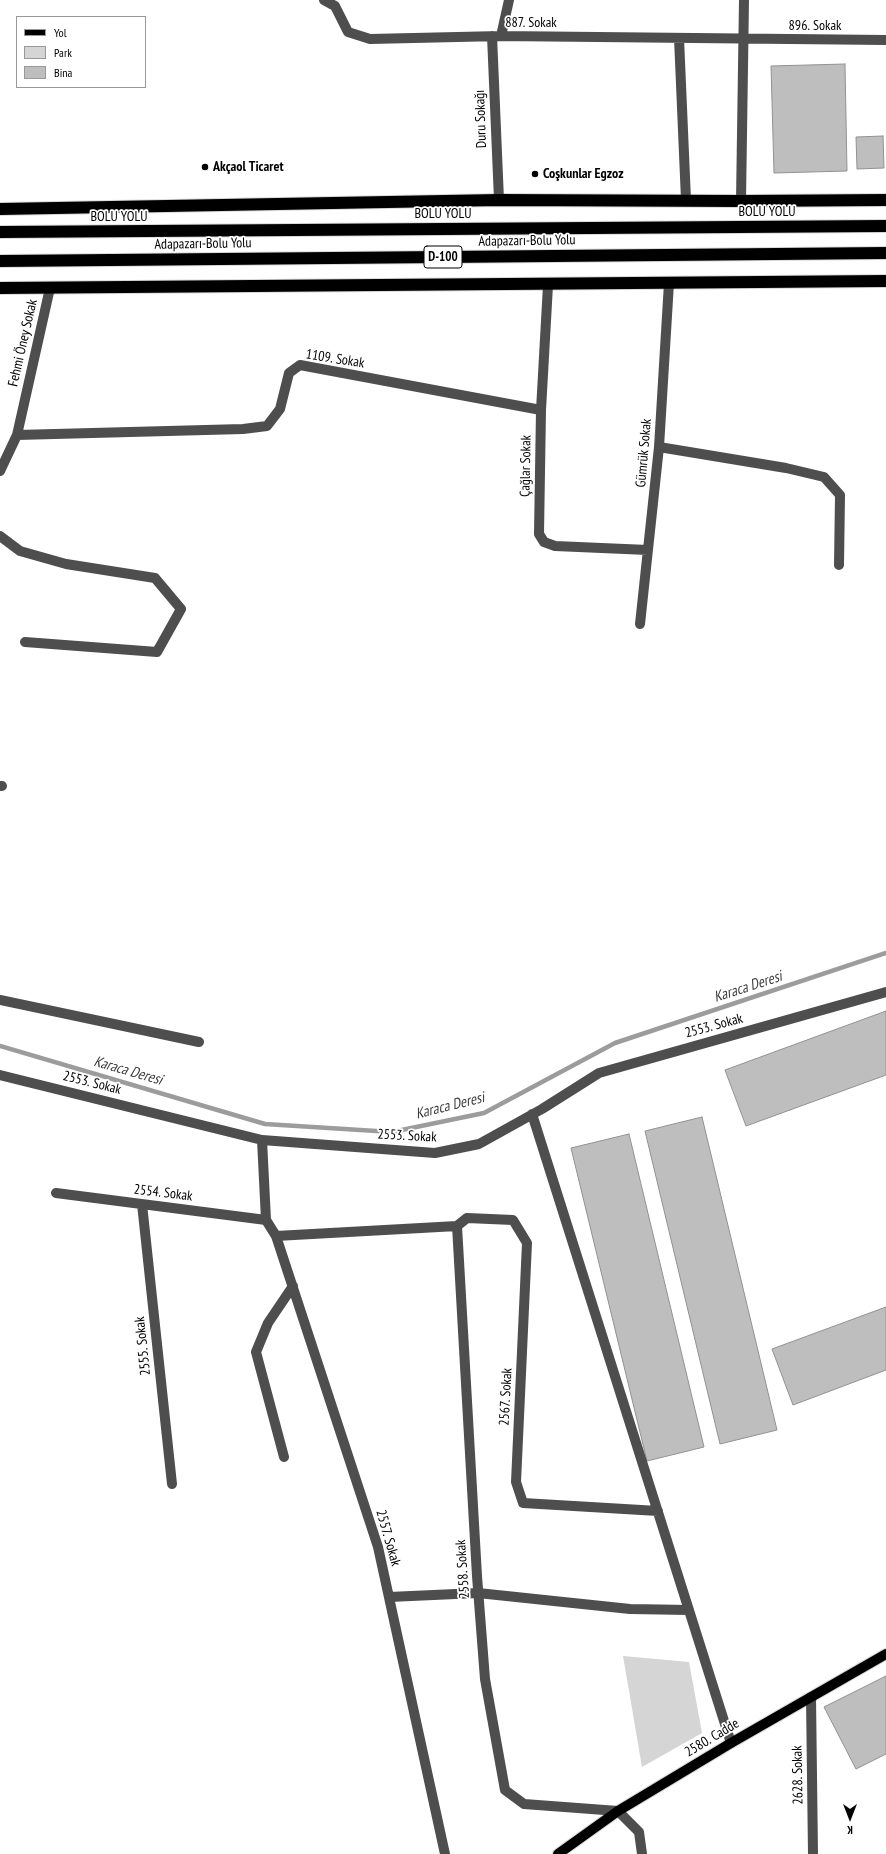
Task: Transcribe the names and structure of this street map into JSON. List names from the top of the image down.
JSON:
{
  "streets": {
    "highway": ["BOLU YOLU", "Adapazarı-Bolu Yolu", "D-100"],
    "main road": ["2580. Cadde"],
    "street": [
      "887. Sokak",
      "896. Sokak",
      "Duru Sokağı",
      "Fehmi Öney Sokak",
      "1109. Sokak",
      "Gümrük Sokak",
      "Çağlar Sokak",
      "2553. Sokak",
      "2554. Sokak",
      "2555. Sokak",
      "2567. Sokak",
      "2557. Sokak",
      "2558. Sokak",
      "2628. Sokak"
    ]
  },
  "crossings": [
    ["887. Sokak", "896. Sokak"],
    ["887. Sokak", "Duru Sokağı"],
    ["Fehmi Öney Sokak", "1109. Sokak"],
    ["1109. Sokak", "Çağlar Sokak"],
    ["Gümrük Sokak", "Çağlar Sokak"],
    ["2554. Sokak", "2555. Sokak"],
    ["2567. Sokak", "2558. Sokak"],
    ["2558. Sokak", "2580. Cadde"],
    ["2580. Cadde", "2628. Sokak"]
  ],
  "water": ["Karaca Deresi"],
  "places": ["Akçaol Ticaret", "Coşkunlar Egzoz"],
  "legend": ["Yol", "Park", "Bina"],
  "north": "bottom"
}
